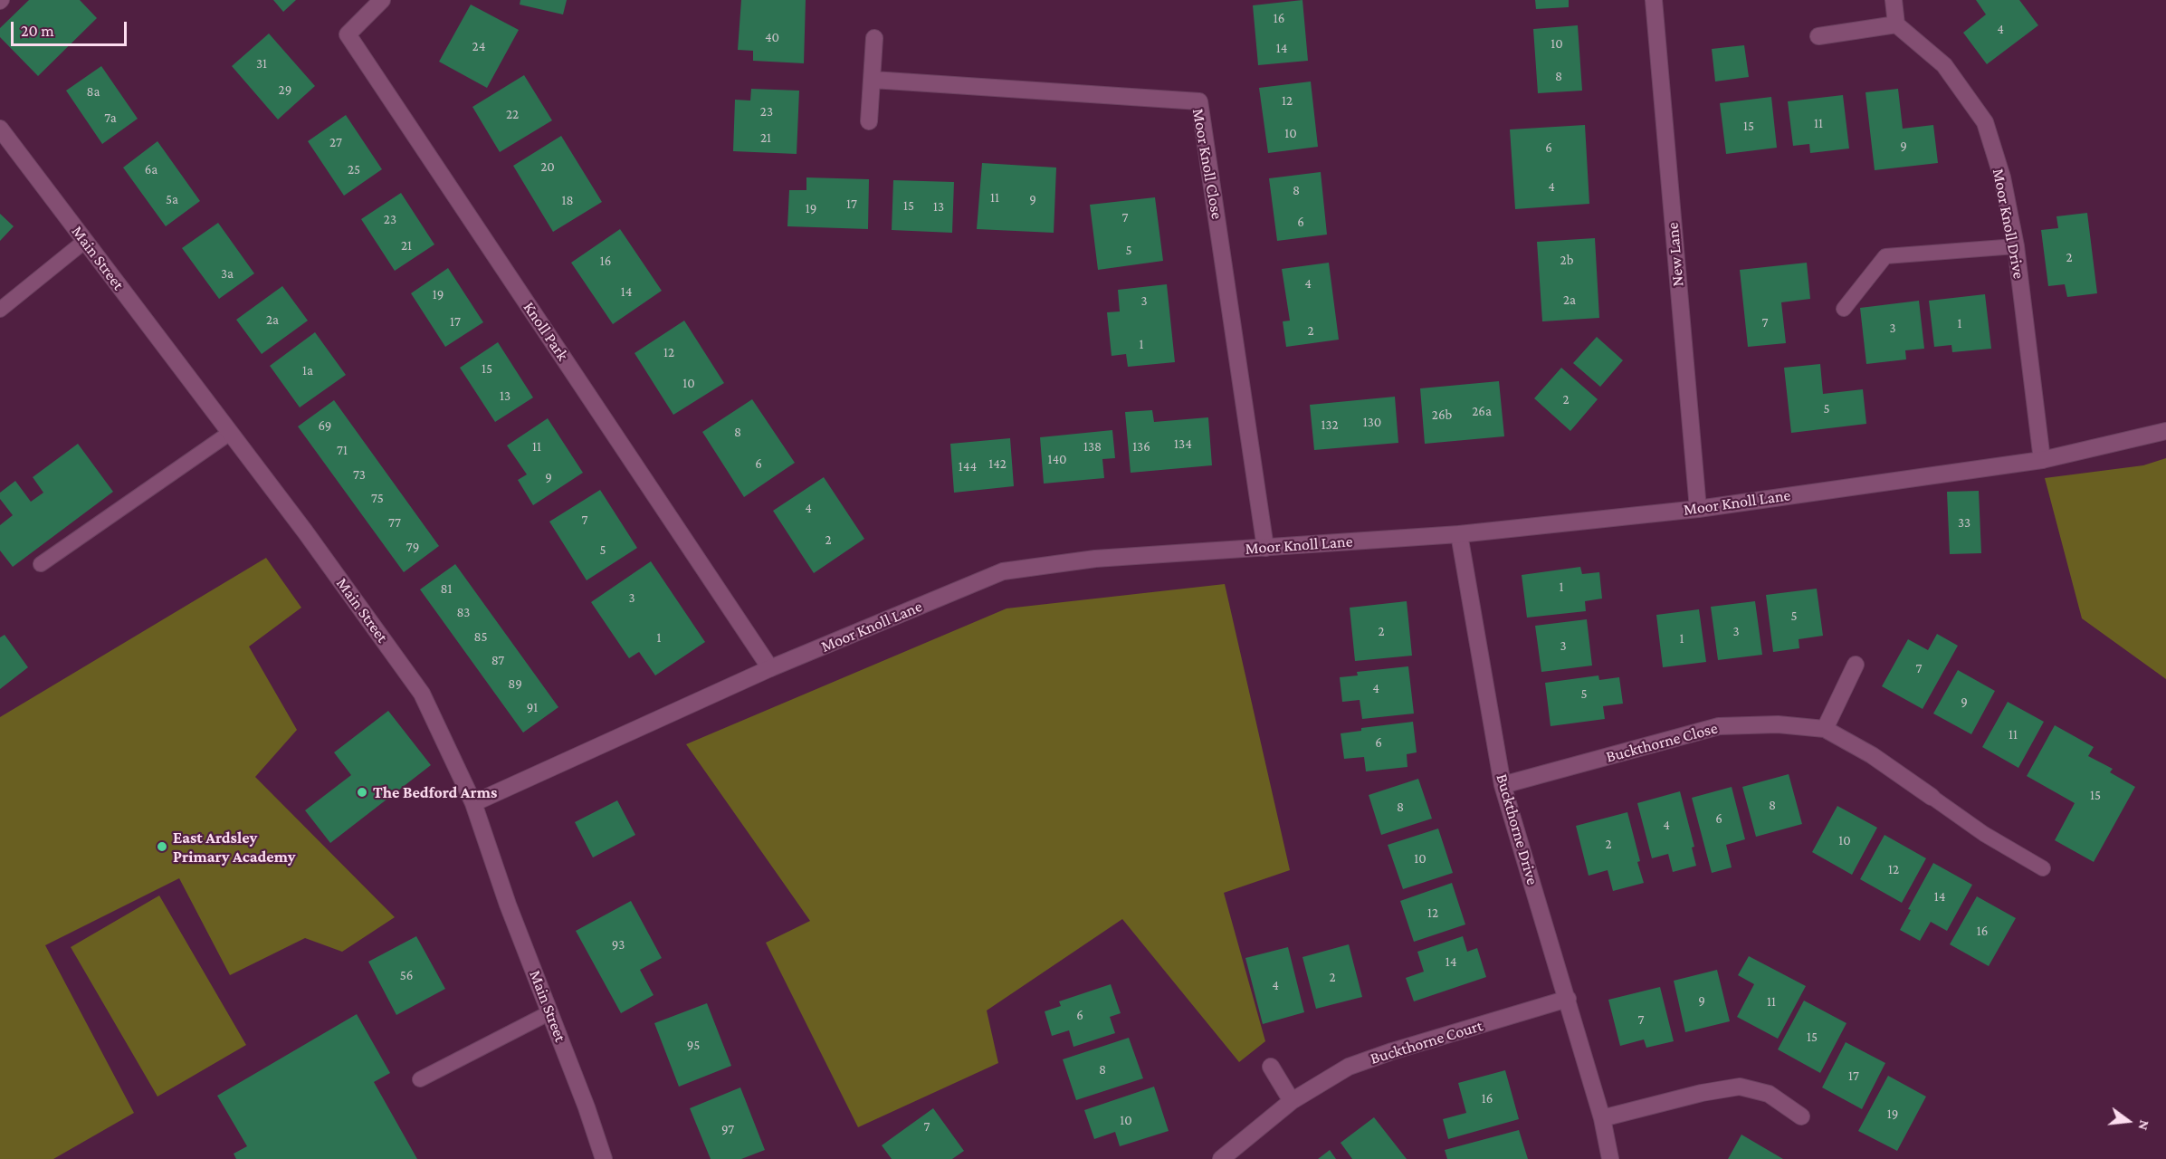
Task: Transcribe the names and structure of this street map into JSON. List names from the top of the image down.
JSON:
{
  "streets": {
    "street": [
      "Moor Knoll Close",
      "Moor Knoll Drive",
      "New Lane",
      "Main Street",
      "Knoll Park",
      "Moor Knoll Lane",
      "Buckthorne Close",
      "Buckthorne Drive",
      "Buckthorne Court"
    ]
  },
  "crossings": [
    ["Moor Knoll Close", "Moor Knoll Lane"],
    ["Moor Knoll Drive", "Moor Knoll Lane"],
    ["New Lane", "Moor Knoll Lane"],
    ["Main Street", "Moor Knoll Lane"],
    ["Knoll Park", "Moor Knoll Lane"],
    ["Moor Knoll Lane", "Buckthorne Drive"],
    ["Buckthorne Close", "Buckthorne Drive"],
    ["Buckthorne Drive", "Buckthorne Court"]
  ],
  "places": ["The Bedford Arms", "East Ardsley Primary Academy"],
  "house_numbers": [
    "16",
    "4",
    "40",
    "10",
    "24",
    "14",
    "31",
    "8",
    "29",
    "8a",
    "12",
    "23",
    "22",
    "7a",
    "11",
    "15",
    "10",
    "21",
    "27",
    "9",
    "6",
    "20",
    "6a",
    "25",
    "4",
    "8",
    "11",
    "5a",
    "9",
    "18",
    "17",
    "15",
    "13",
    "19",
    "7",
    "23",
    "6",
    "21",
    "5",
    "2",
    "2b",
    "16",
    "3a",
    "4",
    "14",
    "19",
    "2a",
    "3",
    "2a",
    "17",
    "7",
    "1",
    "3",
    "2",
    "1",
    "12",
    "15",
    "1a",
    "10",
    "13",
    "2",
    "5",
    "26a",
    "26b",
    "130",
    "132",
    "69",
    "8",
    "134",
    "11",
    "138",
    "136",
    "71",
    "140",
    "6",
    "142",
    "144",
    "73",
    "9",
    "75",
    "4",
    "7",
    "77",
    "33",
    "2",
    "79",
    "5",
    "1",
    "81",
    "3",
    "83",
    "5",
    "2",
    "3",
    "85",
    "1",
    "1",
    "3",
    "87",
    "7",
    "89",
    "4",
    "5",
    "9",
    "91",
    "11",
    "6",
    "15",
    "8",
    "8",
    "6",
    "4",
    "10",
    "2",
    "10",
    "12",
    "14",
    "12",
    "16",
    "93",
    "14",
    "56",
    "2",
    "4",
    "9",
    "11",
    "6",
    "7",
    "15",
    "95",
    "8",
    "17",
    "16",
    "19",
    "10",
    "7",
    "97"
  ],
  "scale_bar": "20 m",
  "north": "right"
}
